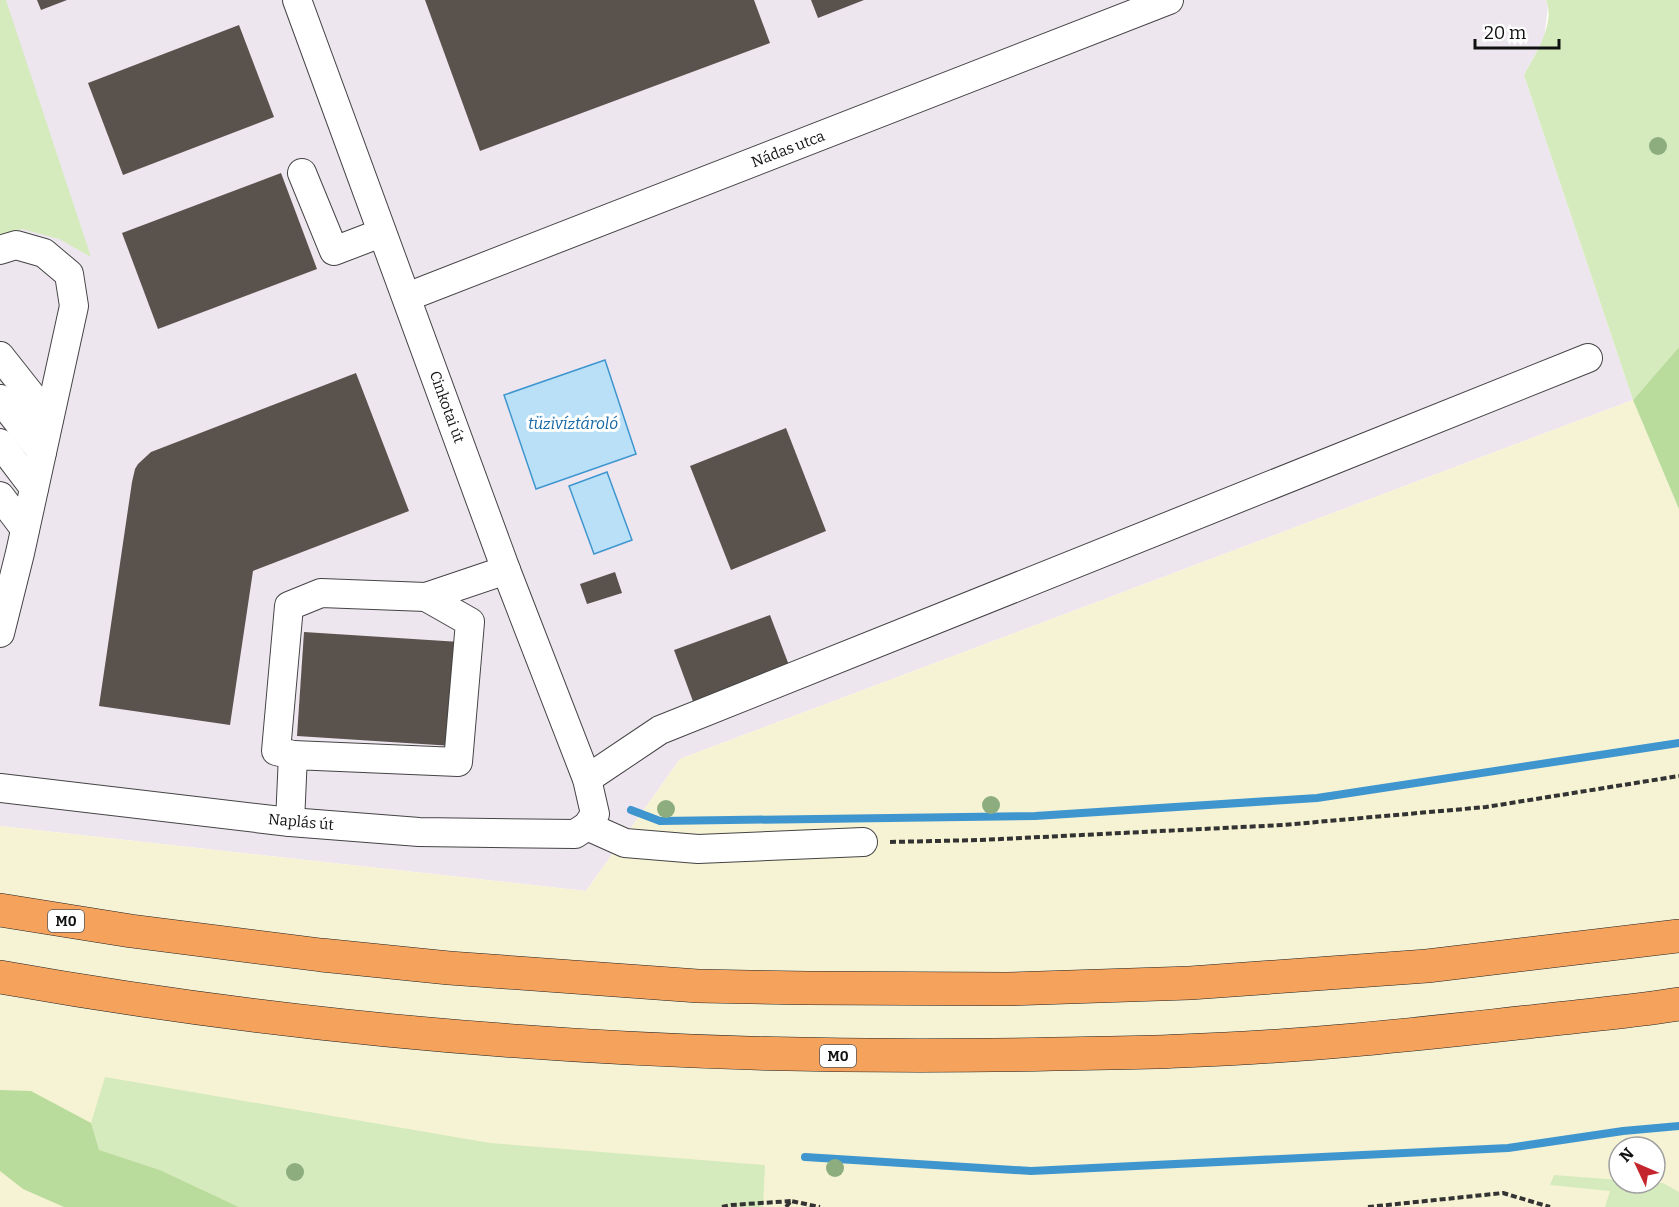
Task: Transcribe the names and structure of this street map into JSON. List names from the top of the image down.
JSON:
{
  "streets": {
    "highway": ["M0"],
    "street": ["Nádas utca", "Cinkotai út", "Naplás út"]
  },
  "crossings": [
    ["Nádas utca", "Cinkotai út"],
    ["Cinkotai út", "Naplás út"]
  ],
  "water": ["tüzivíztároló"],
  "scale_bar": "20 m",
  "north": "top left"
}
